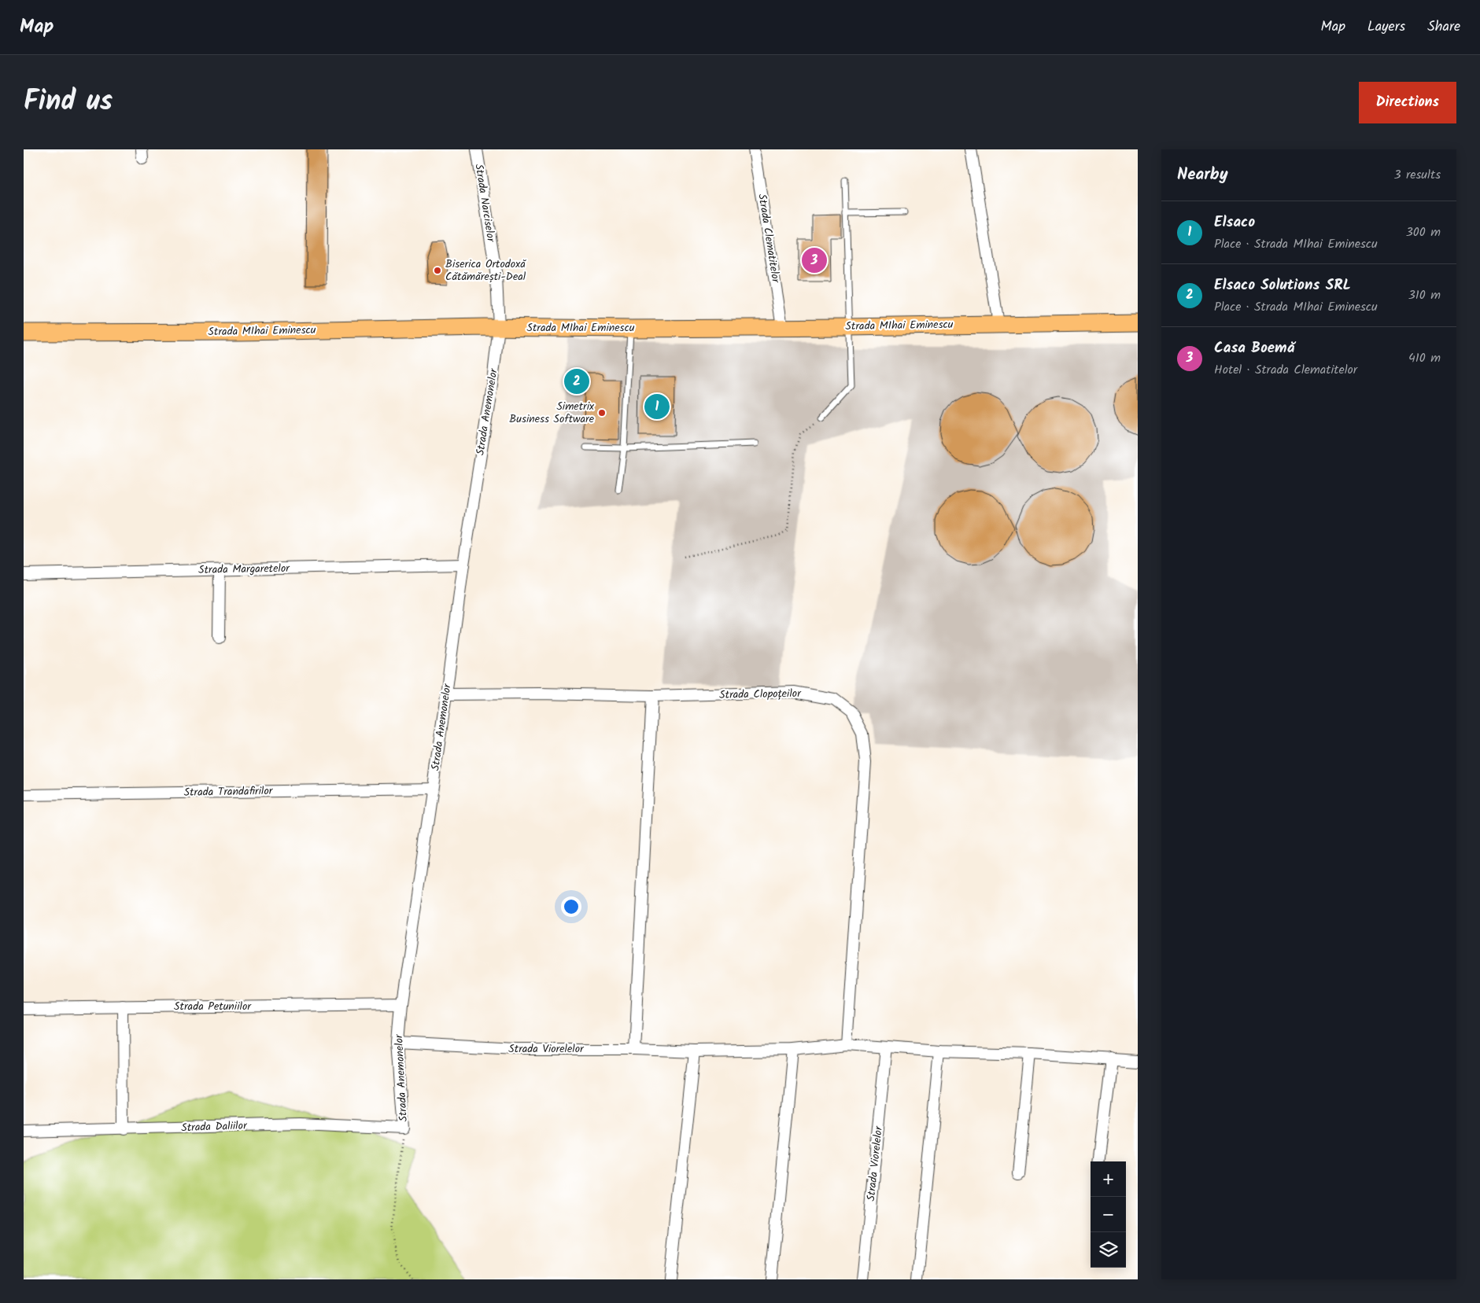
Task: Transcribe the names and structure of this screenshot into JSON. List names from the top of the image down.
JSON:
{
  "streets": {
    "main road": ["Strada MIhai Eminescu"],
    "street": [
      "Strada Narciselor",
      "Strada Clematitelor",
      "Strada Anemonelor",
      "Strada Margaretelor",
      "Strada Clopoțeilor",
      "Strada Trandafirilor",
      "Strada Petuniilor",
      "Strada Viorelelor",
      "Strada Daliilor"
    ]
  },
  "crossings": [
    ["Strada Narciselor", "Strada MIhai Eminescu"],
    ["Strada Narciselor", "Strada Anemonelor"],
    ["Strada Clematitelor", "Strada MIhai Eminescu"],
    ["Strada MIhai Eminescu", "Strada Anemonelor"],
    ["Strada Anemonelor", "Strada Margaretelor"],
    ["Strada Anemonelor", "Strada Clopoțeilor"],
    ["Strada Anemonelor", "Strada Trandafirilor"],
    ["Strada Anemonelor", "Strada Petuniilor"],
    ["Strada Anemonelor", "Strada Viorelelor"],
    ["Strada Anemonelor", "Strada Daliilor"],
    ["Strada Clopoțeilor", "Strada Viorelelor"]
  ],
  "places": ["Biserica Ortodoxă Cătămărești-Deal", "Simetrix Business Software"],
  "page": {
    "header": "Map",
    "nav": ["Map", "Layers", "Share"],
    "title": "Find us",
    "buttons": "Directions",
    "heading": ["Nearby", "3 results"],
    "list": [
      {
        "mark": "1",
        "name": "Elsaco",
        "note": "Place · Strada MIhai Eminescu",
        "value": "300 m"
      },
      {
        "mark": "2",
        "name": "Elsaco Solutions SRL",
        "note": "Place · Strada MIhai Eminescu",
        "value": "310 m"
      },
      {
        "mark": "3",
        "name": "Casa Boemă",
        "note": "Hotel · Strada Clematitelor",
        "value": "410 m"
      }
    ],
    "pins": ["3", "2", "1"],
    "map_buttons": ["+", "−"]
  }
}
